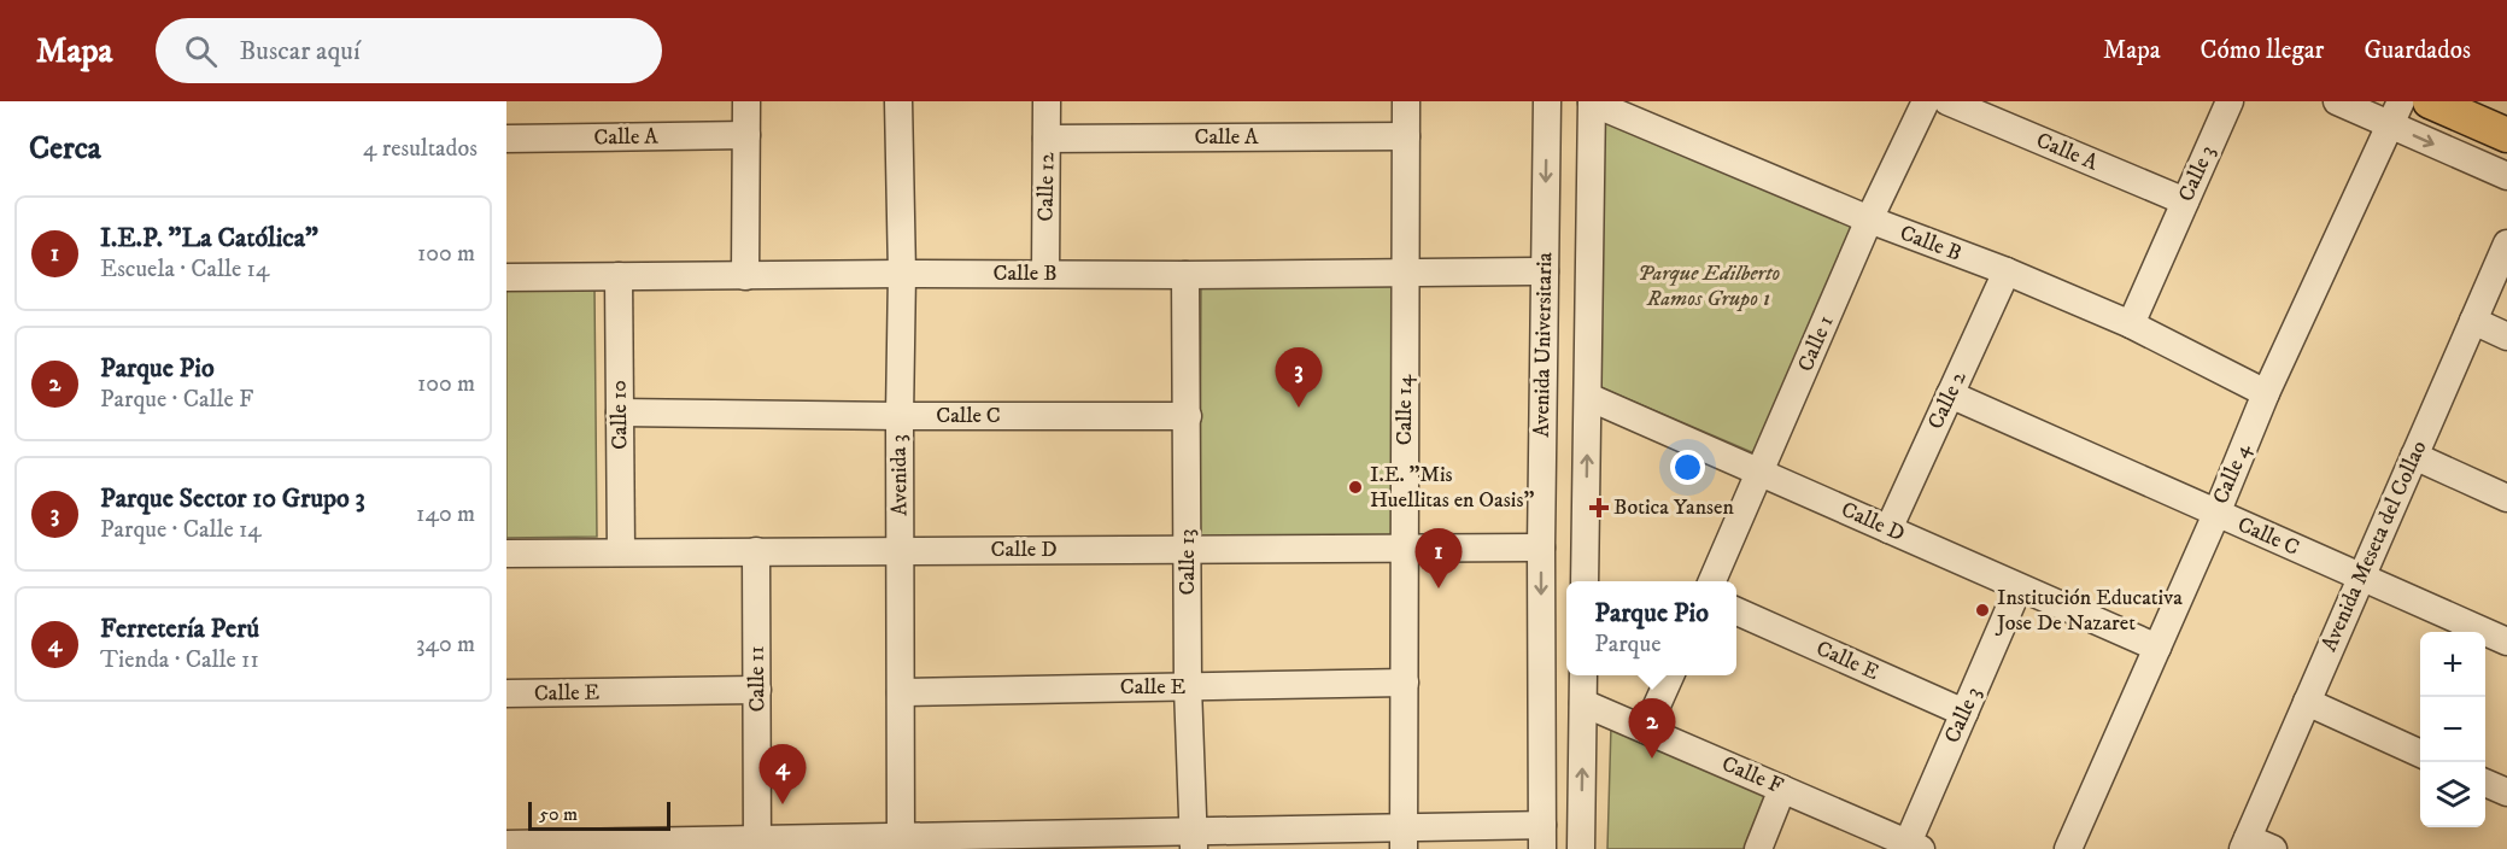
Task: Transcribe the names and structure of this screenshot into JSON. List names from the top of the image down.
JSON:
{
  "streets": {
    "street": [
      "Calle A",
      "Calle 3",
      "Calle 12",
      "Calle B",
      "Calle 1",
      "Avenida Universitaria",
      "Calle 2",
      "Calle 14",
      "Calle 10",
      "Calle C",
      "Calle 4",
      "Avenida 3",
      "Calle D",
      "Avenida Meseta del Collao",
      "Calle 13",
      "Calle E",
      "Calle 11",
      "Calle F"
    ]
  },
  "crossings": [
    ["Calle A", "Calle 3"],
    ["Calle A", "Calle 12"],
    ["Calle A", "Calle 14"],
    ["Calle 3", "Calle B"],
    ["Calle 3", "Calle D"],
    ["Calle 3", "Calle E"],
    ["Calle 3", "Calle F"],
    ["Calle 12", "Calle B"],
    ["Calle B", "Calle 1"],
    ["Calle B", "Avenida Universitaria"],
    ["Calle B", "Calle 2"],
    ["Calle B", "Calle 14"],
    ["Calle B", "Calle 10"],
    ["Calle B", "Calle 4"],
    ["Calle B", "Avenida 3"],
    ["Calle B", "Calle 13"],
    ["Calle 1", "Calle D"],
    ["Avenida Universitaria", "Calle D"],
    ["Calle 2", "Calle C"],
    ["Calle 2", "Calle D"],
    ["Calle 14", "Calle D"],
    ["Calle 14", "Calle E"],
    ["Calle 10", "Calle C"],
    ["Calle 10", "Calle D"],
    ["Calle C", "Calle 4"],
    ["Calle C", "Avenida 3"],
    ["Calle C", "Avenida Meseta del Collao"],
    ["Calle C", "Calle 13"],
    ["Calle 4", "Calle D"],
    ["Avenida 3", "Calle D"],
    ["Avenida 3", "Calle E"],
    ["Calle D", "Calle 13"],
    ["Calle D", "Calle 11"],
    ["Calle 13", "Calle E"],
    ["Calle E", "Calle 11"]
  ],
  "parks": ["Parque Edilberto Ramos Grupo 1"],
  "places": {
    "other": ["I.E. \"Mis Huellitas en Oasis\"", "Institución Educativa Jose De Nazaret"],
    "health": ["Botica Yansen"]
  },
  "scale_bar": "50 m",
  "page": {
    "header": "Mapa",
    "search": "Buscar aquí",
    "nav": ["Mapa", "Cómo llegar", "Guardados"],
    "heading": ["Cerca", "4 resultados"],
    "list": [
      {
        "mark": "1",
        "name": "I.E.P. \"La Católica\"",
        "note": "Escuela · Calle 14",
        "value": "100 m"
      },
      {
        "mark": "2",
        "name": "Parque Pio",
        "note": "Parque · Calle F",
        "value": "100 m"
      },
      {
        "mark": "3",
        "name": "Parque Sector 10 Grupo 3",
        "note": "Parque · Calle 14",
        "value": "140 m"
      },
      {
        "mark": "4",
        "name": "Ferretería Perú",
        "note": "Tienda · Calle 11",
        "value": "340 m"
      }
    ],
    "pins": [
      "3",
      "1",
      "2",
      "4"
    ],
    "popup": ["Parque Pio", "Parque"],
    "map_buttons": ["+", "−"],
    "scale": "50 m"
  }
}
